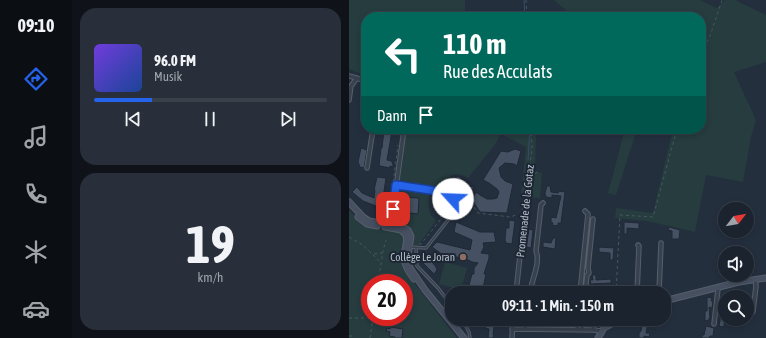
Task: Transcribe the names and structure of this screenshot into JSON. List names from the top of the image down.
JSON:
{
  "streets": {
    "street": ["Promenade de la Gotaz"]
  },
  "places": ["Collège Le Joran"],
  "north": "top right",
  "page": {
    "tabs": "09:10",
    "turn": ["110 m", "Rue des Acculats"],
    "song": ["96.0 FM", "Musik"],
    "then": "Dann",
    "tile": ["19", "km/h"],
    "limit": "20",
    "trip": "09:11 · 1 Min. · 150 m"
  }
}
